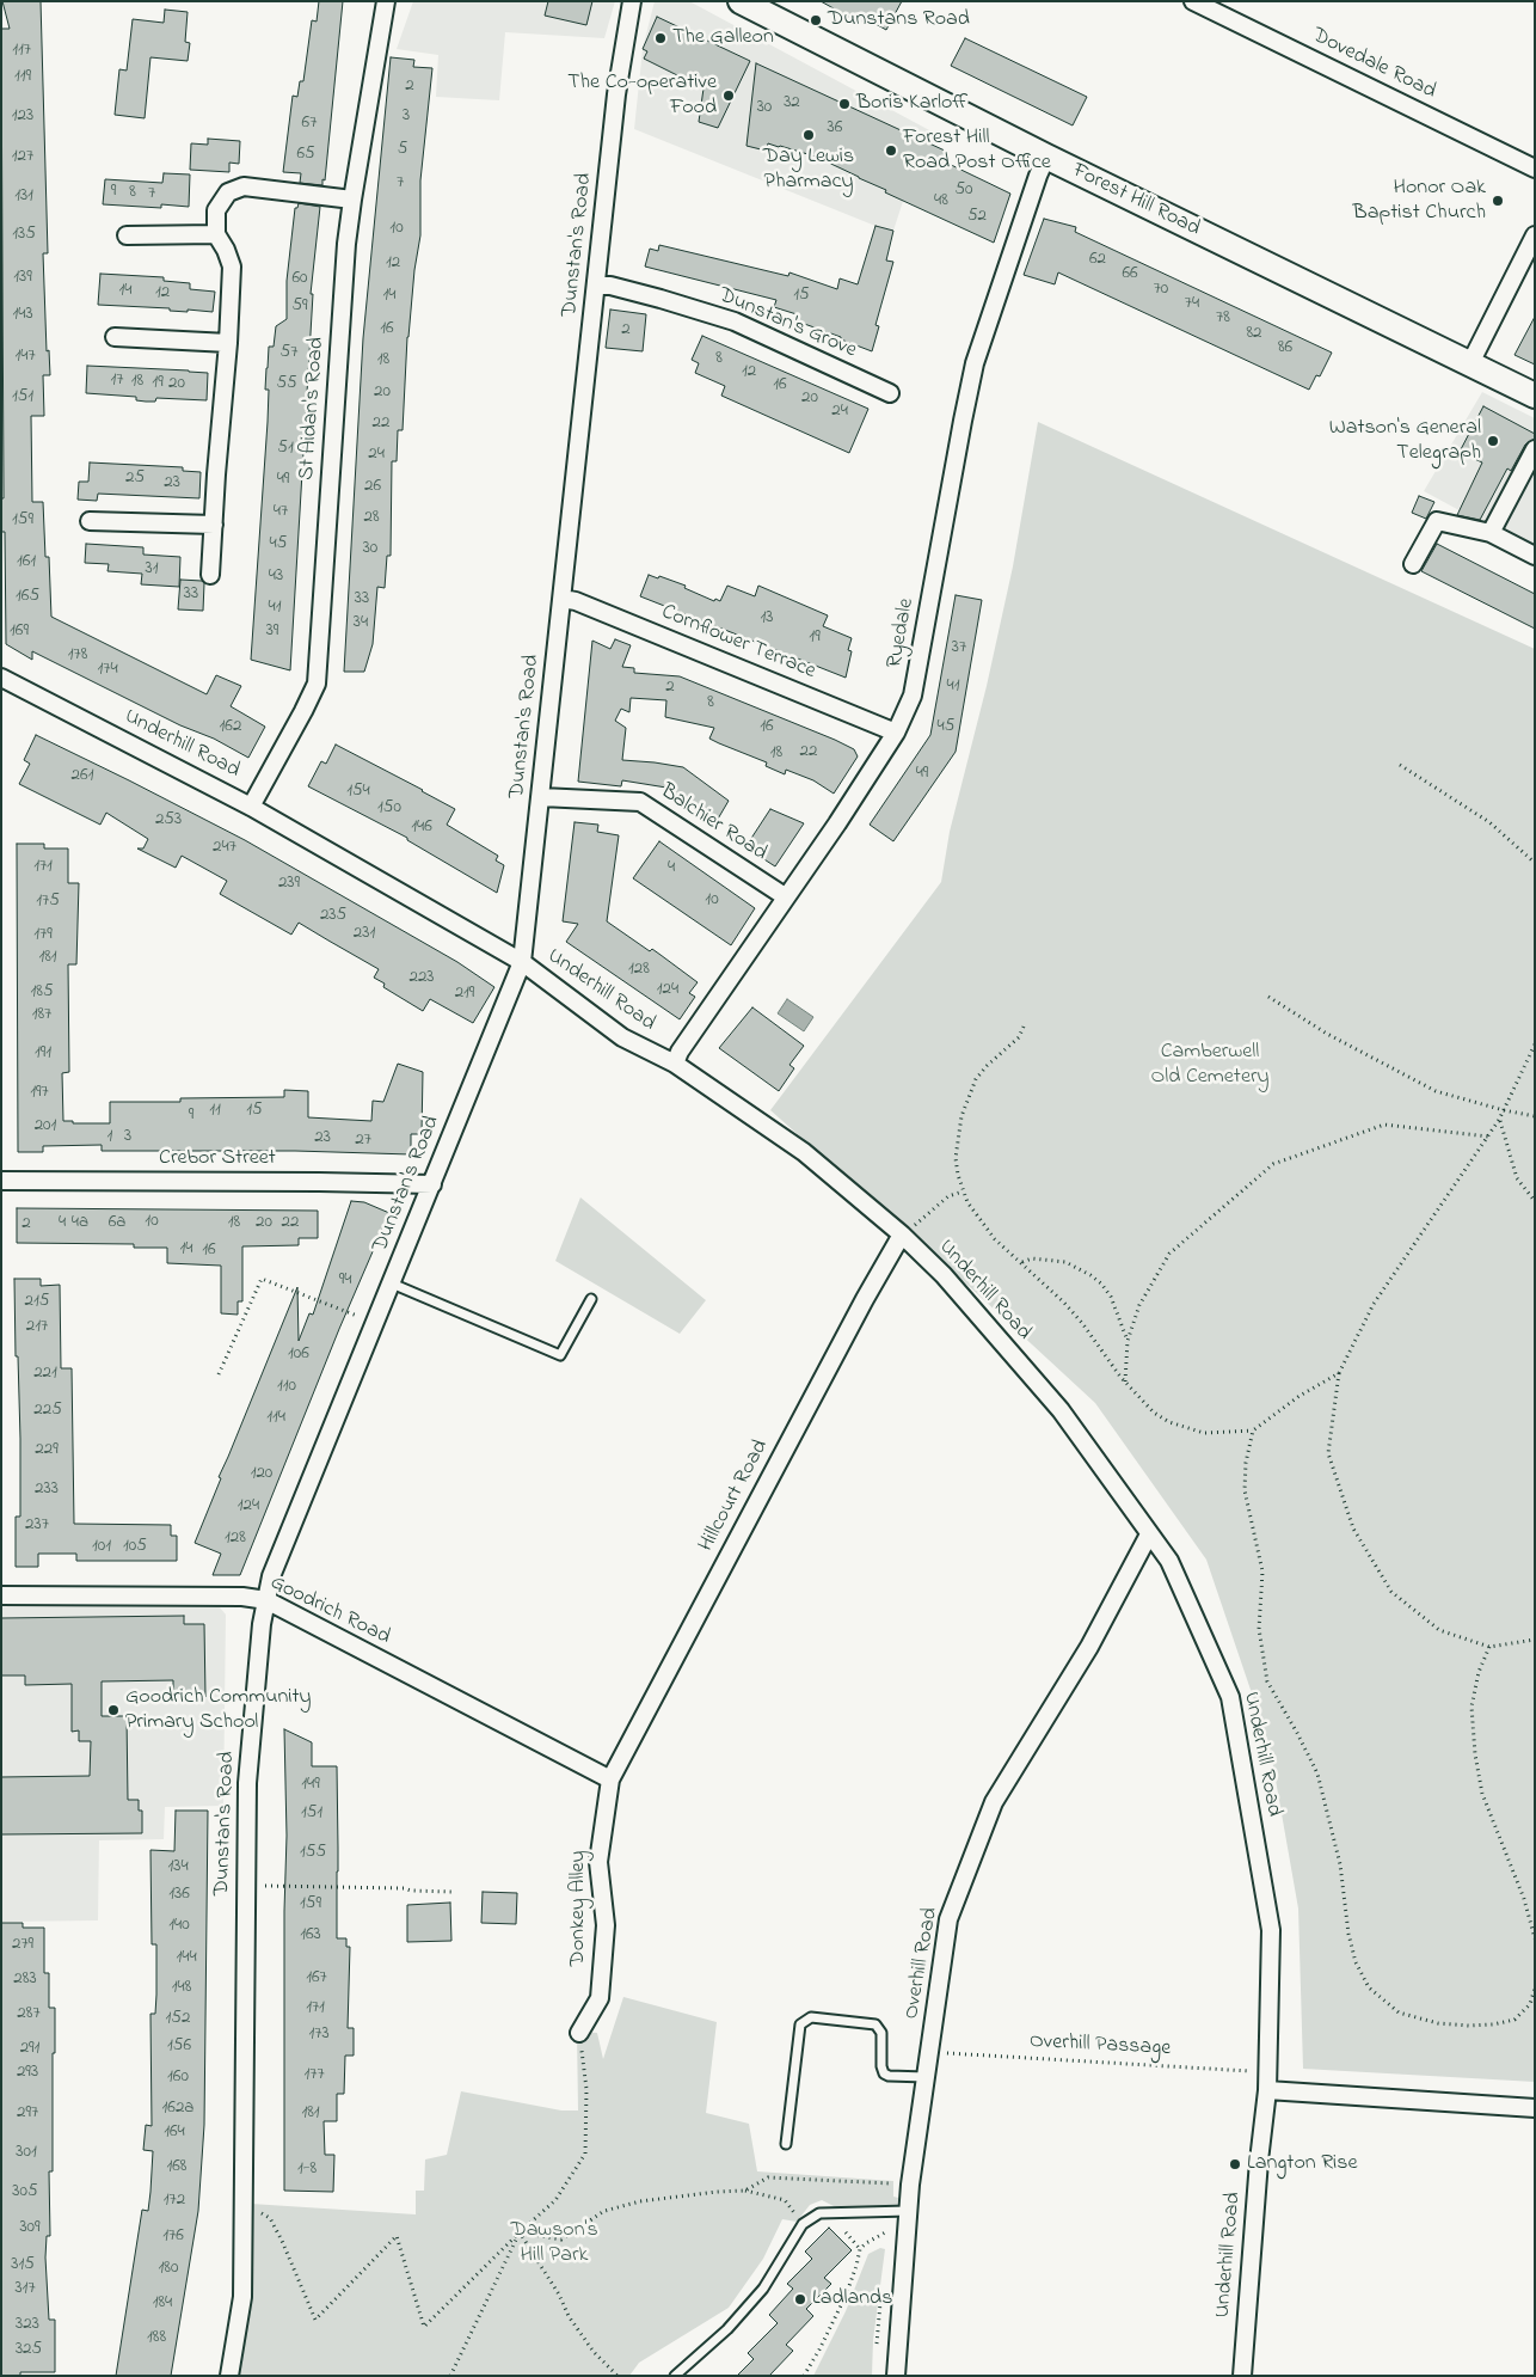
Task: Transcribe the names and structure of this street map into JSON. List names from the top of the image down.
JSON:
{
  "streets": {
    "main road": ["Forest Hill Road"],
    "street": [
      "Dovedale Road",
      "Dunstan's Road",
      "Dunstan's Grove",
      "St Aidan's Road",
      "Ryedale",
      "Cornflower Terrace",
      "Underhill Road",
      "Balchier Road",
      "Crebor Street",
      "Hillcourt Road",
      "Goodrich Road",
      "Donkey Alley",
      "Overhill Road"
    ],
    "path": ["Overhill Passage"]
  },
  "crossings": [
    ["Forest Hill Road", "Ryedale"],
    ["Dunstan's Road", "Dunstan's Grove"],
    ["Dunstan's Road", "Cornflower Terrace"],
    ["Dunstan's Road", "Underhill Road"],
    ["Dunstan's Road", "Balchier Road"],
    ["Dunstan's Road", "Crebor Street"],
    ["Dunstan's Road", "Goodrich Road"],
    ["St Aidan's Road", "Underhill Road"],
    ["Ryedale", "Cornflower Terrace"],
    ["Ryedale", "Underhill Road"],
    ["Ryedale", "Balchier Road"],
    ["Underhill Road", "Hillcourt Road"],
    ["Underhill Road", "Overhill Road"],
    ["Underhill Road", "Overhill Passage"],
    ["Hillcourt Road", "Goodrich Road"],
    ["Hillcourt Road", "Donkey Alley"],
    ["Goodrich Road", "Donkey Alley"],
    ["Overhill Road", "Overhill Passage"]
  ],
  "parks": ["Camberwell Old Cemetery", "Dawson's Hill Park"],
  "places": [
    "Dunstans Road",
    "The Galleon",
    "The Co-operative Food",
    "Boris Karloff",
    "Day Lewis Pharmacy",
    "Forest Hill Road Post Office",
    "Honor Oak Baptist Church",
    "Watson's General Telegraph",
    "Goodrich Community Primary School",
    "Langton Rise",
    "Ladlands"
  ],
  "house_numbers": [
    "117",
    "119",
    "2",
    "32",
    "30",
    "123",
    "3",
    "67",
    "36",
    "5",
    "65",
    "127",
    "7",
    "50",
    "9",
    "8",
    "7",
    "131",
    "48",
    "52",
    "10",
    "135",
    "62",
    "12",
    "66",
    "139",
    "60",
    "70",
    "14",
    "12",
    "14",
    "15",
    "74",
    "59",
    "143",
    "78",
    "16",
    "2",
    "82",
    "86",
    "57",
    "147",
    "8",
    "18",
    "12",
    "17",
    "18",
    "19",
    "20",
    "55",
    "16",
    "20",
    "151",
    "20",
    "24",
    "22",
    "51",
    "24",
    "25",
    "49",
    "23",
    "26",
    "47",
    "28",
    "159",
    "45",
    "30",
    "161",
    "31",
    "43",
    "33",
    "165",
    "33",
    "41",
    "13",
    "34",
    "169",
    "39",
    "19",
    "37",
    "178",
    "174",
    "41",
    "2",
    "8",
    "162",
    "16",
    "45",
    "22",
    "18",
    "49",
    "261",
    "154",
    "150",
    "253",
    "146",
    "247",
    "171",
    "4",
    "239",
    "10",
    "175",
    "235",
    "231",
    "179",
    "181",
    "128",
    "223",
    "124",
    "185",
    "219",
    "187",
    "191",
    "197",
    "11",
    "15",
    "9",
    "201",
    "1",
    "3",
    "23",
    "27",
    "10",
    "4",
    "4a",
    "6a",
    "18",
    "20",
    "22",
    "2",
    "14",
    "16",
    "94",
    "215",
    "217",
    "106",
    "221",
    "110",
    "225",
    "114",
    "229",
    "120",
    "233",
    "124",
    "237",
    "128",
    "101",
    "105",
    "149",
    "151",
    "155",
    "134",
    "136",
    "159",
    "140",
    "163",
    "279",
    "144",
    "167",
    "283",
    "148",
    "171",
    "287",
    "152",
    "173",
    "156",
    "291",
    "293",
    "177",
    "160",
    "162a",
    "297",
    "181",
    "164",
    "301",
    "168",
    "1-8",
    "305",
    "172",
    "309",
    "176",
    "315",
    "180",
    "317",
    "184",
    "323",
    "188",
    "325"
  ]
}
